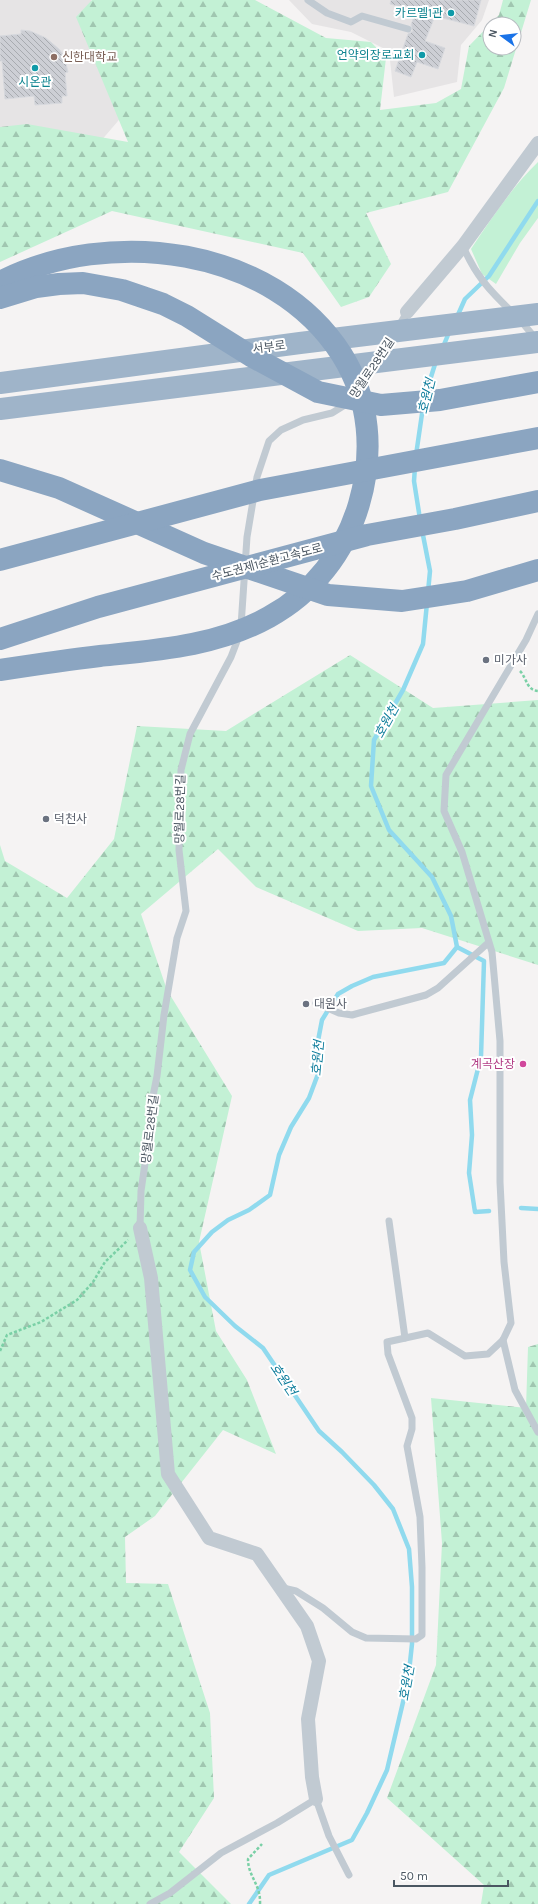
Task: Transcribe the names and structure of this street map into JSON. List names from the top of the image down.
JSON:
{
  "streets": {
    "highway": ["서부로", "수도권제1순환고속도로"],
    "street": ["망월로28번길"]
  },
  "water": ["호원천"],
  "places": [
    "카르멜1관",
    "언약의장로교회",
    "신한대학교",
    "시온관",
    "미가사",
    "덕천사",
    "대원사",
    "계곡산장"
  ],
  "scale_bar": "50 m",
  "north": "left"
}
